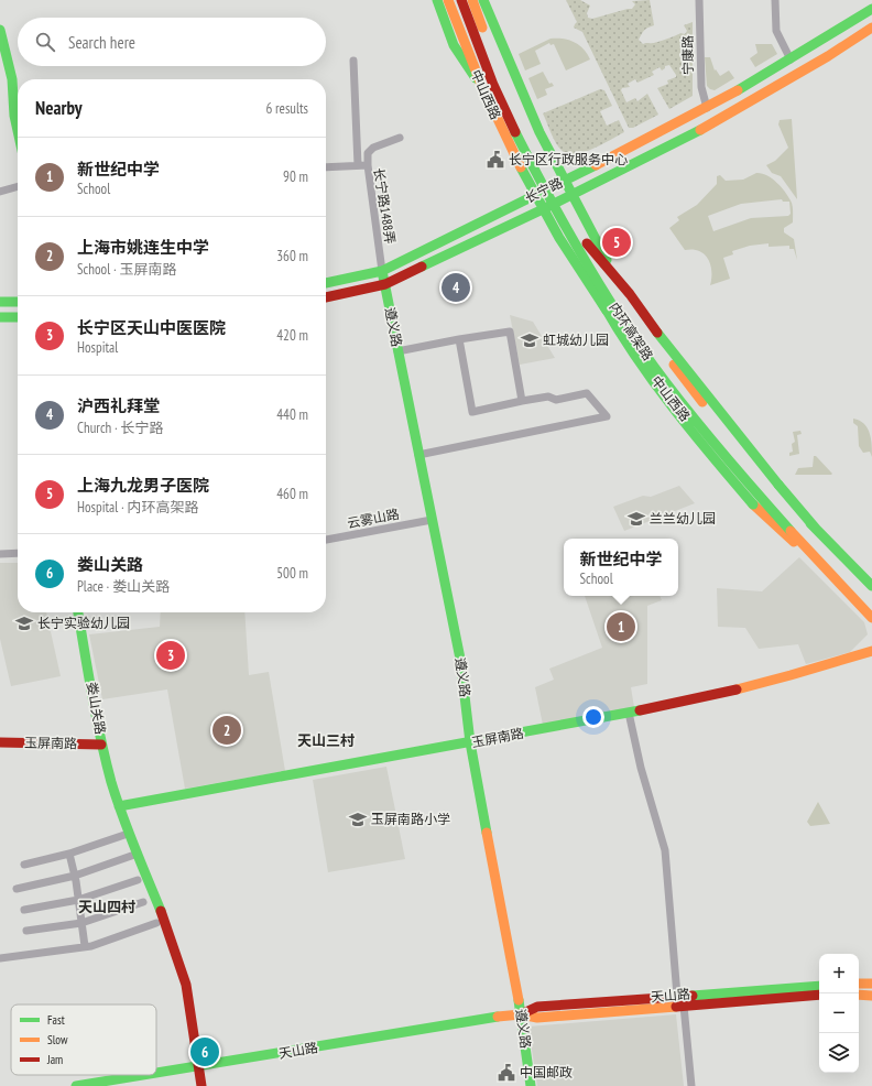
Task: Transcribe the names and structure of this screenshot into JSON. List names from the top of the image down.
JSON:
{
  "streets": {
    "main road": [
      "中山西路",
      "长宁路",
      "遵义路",
      "内环高架路",
      "娄山关路",
      "玉屏南路",
      "天山路"
    ],
    "street": ["宁康路", "长宁路1488弄", "云雾山路"]
  },
  "crossings": [
    ["宁康路", "长宁路"],
    ["中山西路", "长宁路"],
    ["中山西路", "内环高架路"],
    ["长宁路", "长宁路1488弄"],
    ["长宁路", "遵义路"],
    ["长宁路1488弄", "遵义路"],
    ["遵义路", "云雾山路"],
    ["遵义路", "玉屏南路"],
    ["遵义路", "天山路"],
    ["娄山关路", "玉屏南路"],
    ["娄山关路", "天山路"]
  ],
  "districts": ["天山三村", "天山四村"],
  "places": {
    "public building": ["长宁区行政服务中心", "中国邮政"],
    "school or university": [
      "虹城幼儿园",
      "兰兰幼儿园",
      "长宁实验幼儿园",
      "玉屏南路小学"
    ]
  },
  "legend": ["Fast", "Slow", "Jam"],
  "page": {
    "search": "Search here",
    "heading": ["Nearby", "6 results"],
    "list": [
      {
        "mark": "1",
        "name": "新世纪中学",
        "note": "School",
        "value": "90 m"
      },
      {
        "mark": "2",
        "name": "上海市姚连生中学",
        "note": "School · 玉屏南路",
        "value": "360 m"
      },
      {
        "mark": "3",
        "name": "长宁区天山中医医院",
        "note": "Hospital",
        "value": "420 m"
      },
      {
        "mark": "4",
        "name": "沪西礼拜堂",
        "note": "Church · 长宁路",
        "value": "440 m"
      },
      {
        "mark": "5",
        "name": "上海九龙男子医院",
        "note": "Hospital · 内环高架路",
        "value": "460 m"
      },
      {
        "mark": "6",
        "name": "娄山关路",
        "note": "Place · 娄山关路",
        "value": "500 m"
      }
    ],
    "pins": [
      "5",
      "4",
      "1",
      "3",
      "2",
      "6"
    ],
    "popup": ["新世纪中学", "School"],
    "map_buttons": ["+", "−"]
  }
}
